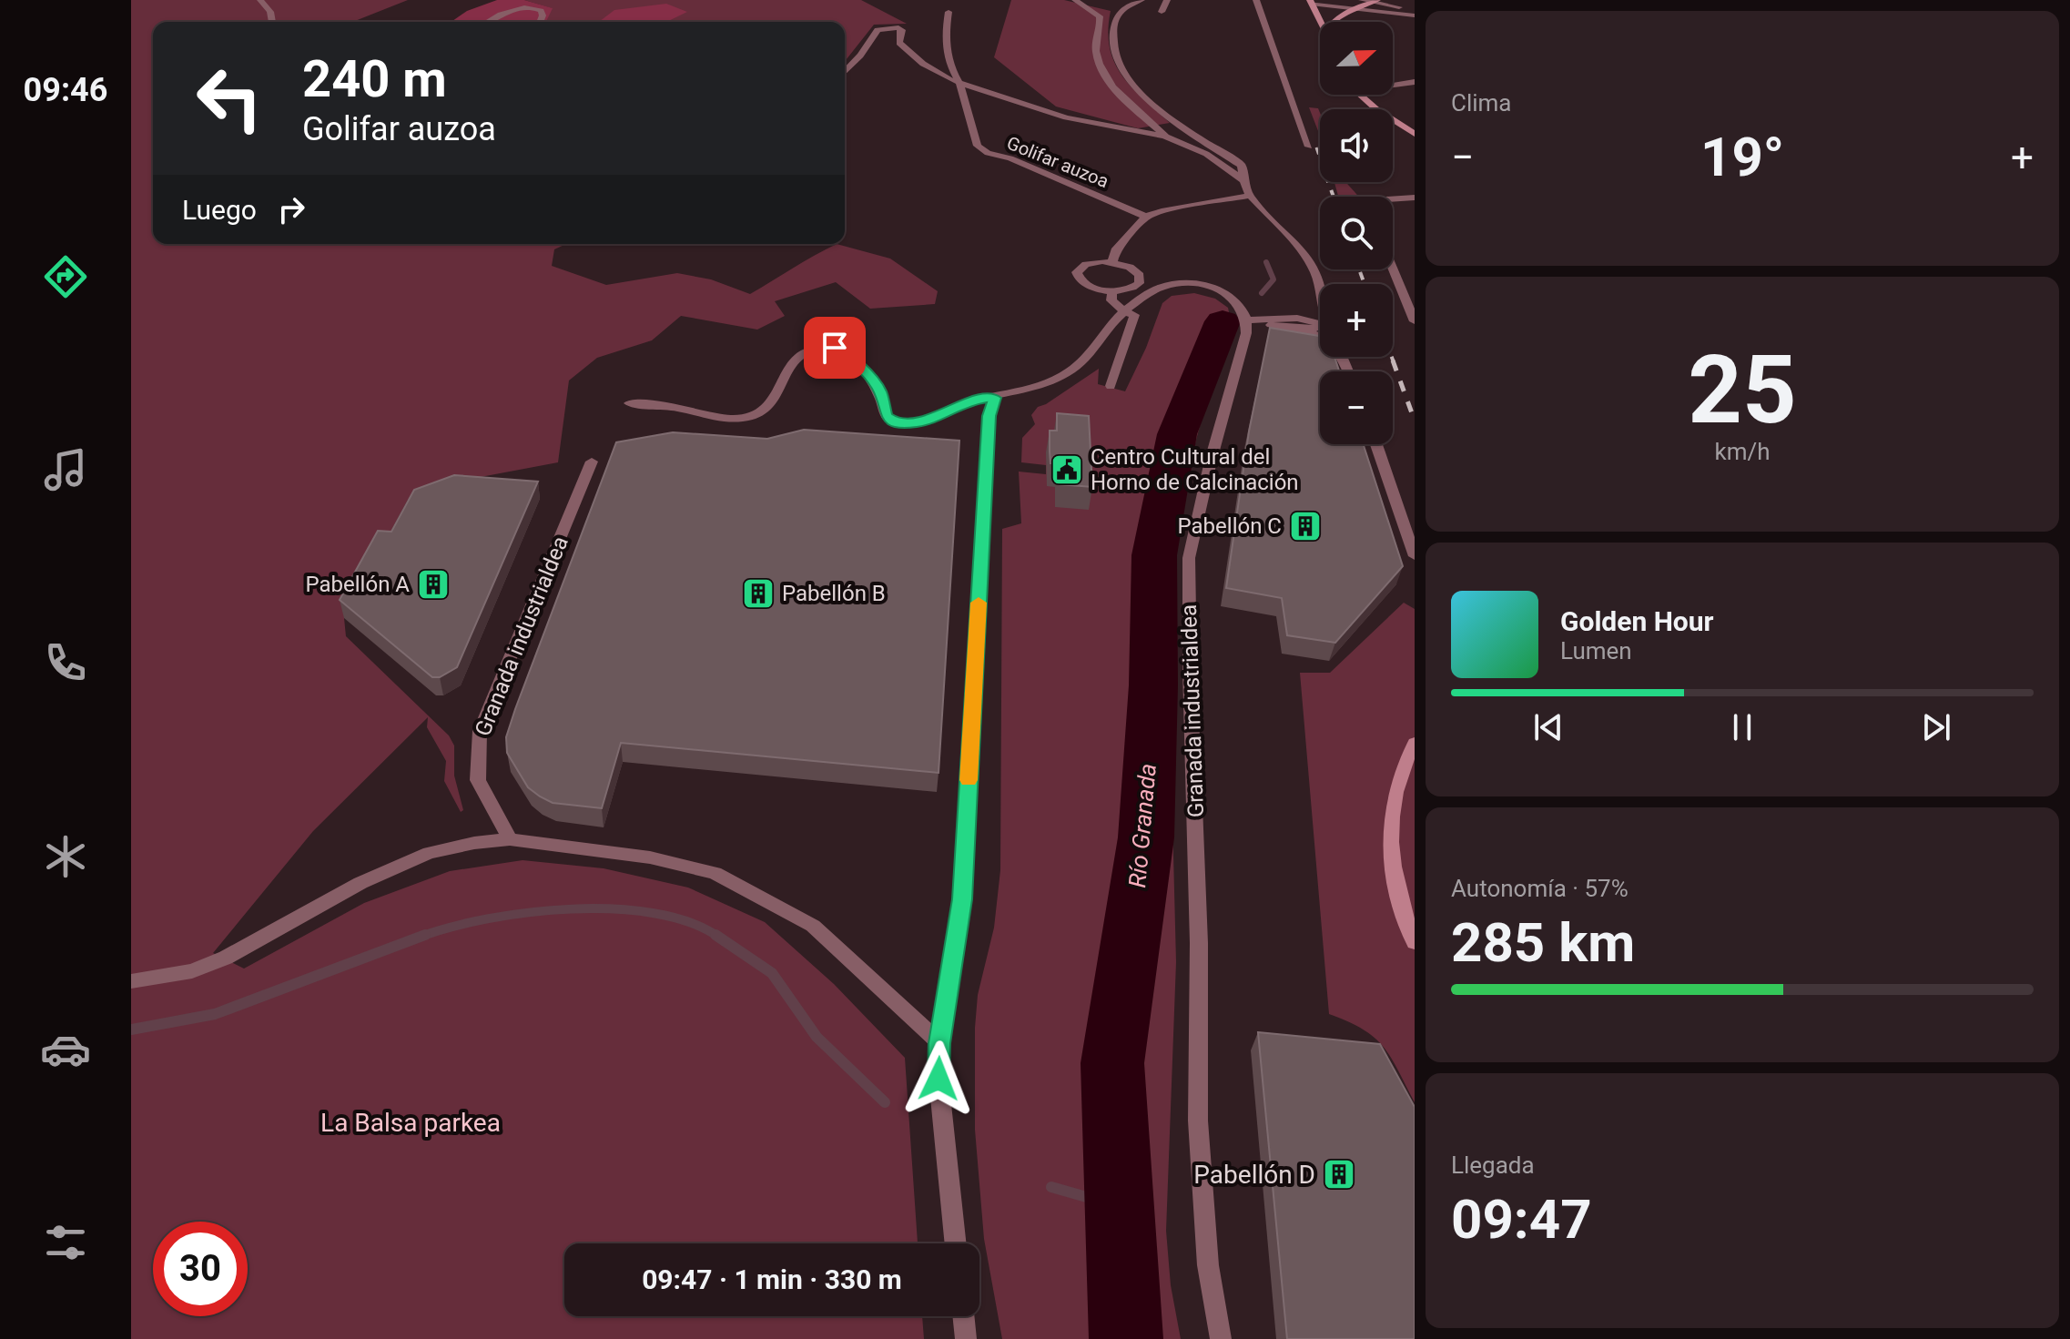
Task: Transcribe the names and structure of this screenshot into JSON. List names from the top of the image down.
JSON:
{
  "streets": {
    "street": ["Golifar auzoa", "Granada industrialdea"]
  },
  "water": ["Río Granada"],
  "parks": ["La Balsa parkea"],
  "places": {
    "public building": ["Centro Cultural del Horno de Calcinación"],
    "building": [
      "Pabellón C",
      "Pabellón A",
      "Pabellón B",
      "Pabellón D"
    ]
  },
  "north": "right",
  "page": {
    "tabs": "09:46",
    "tile": [
      "Clima",
      ["25", "km/h"],
      ["Autonomía · 57%", "285 km"],
      ["Llegada", "09:47"]
    ],
    "map_buttons": ["+", "−"],
    "turn": ["240 m", "Golifar auzoa"],
    "heat": ["−", "19°", "+"],
    "then": "Luego",
    "song": ["Golden Hour", "Lumen"],
    "limit": "30",
    "trip": "09:47 · 1 min · 330 m"
  }
}
